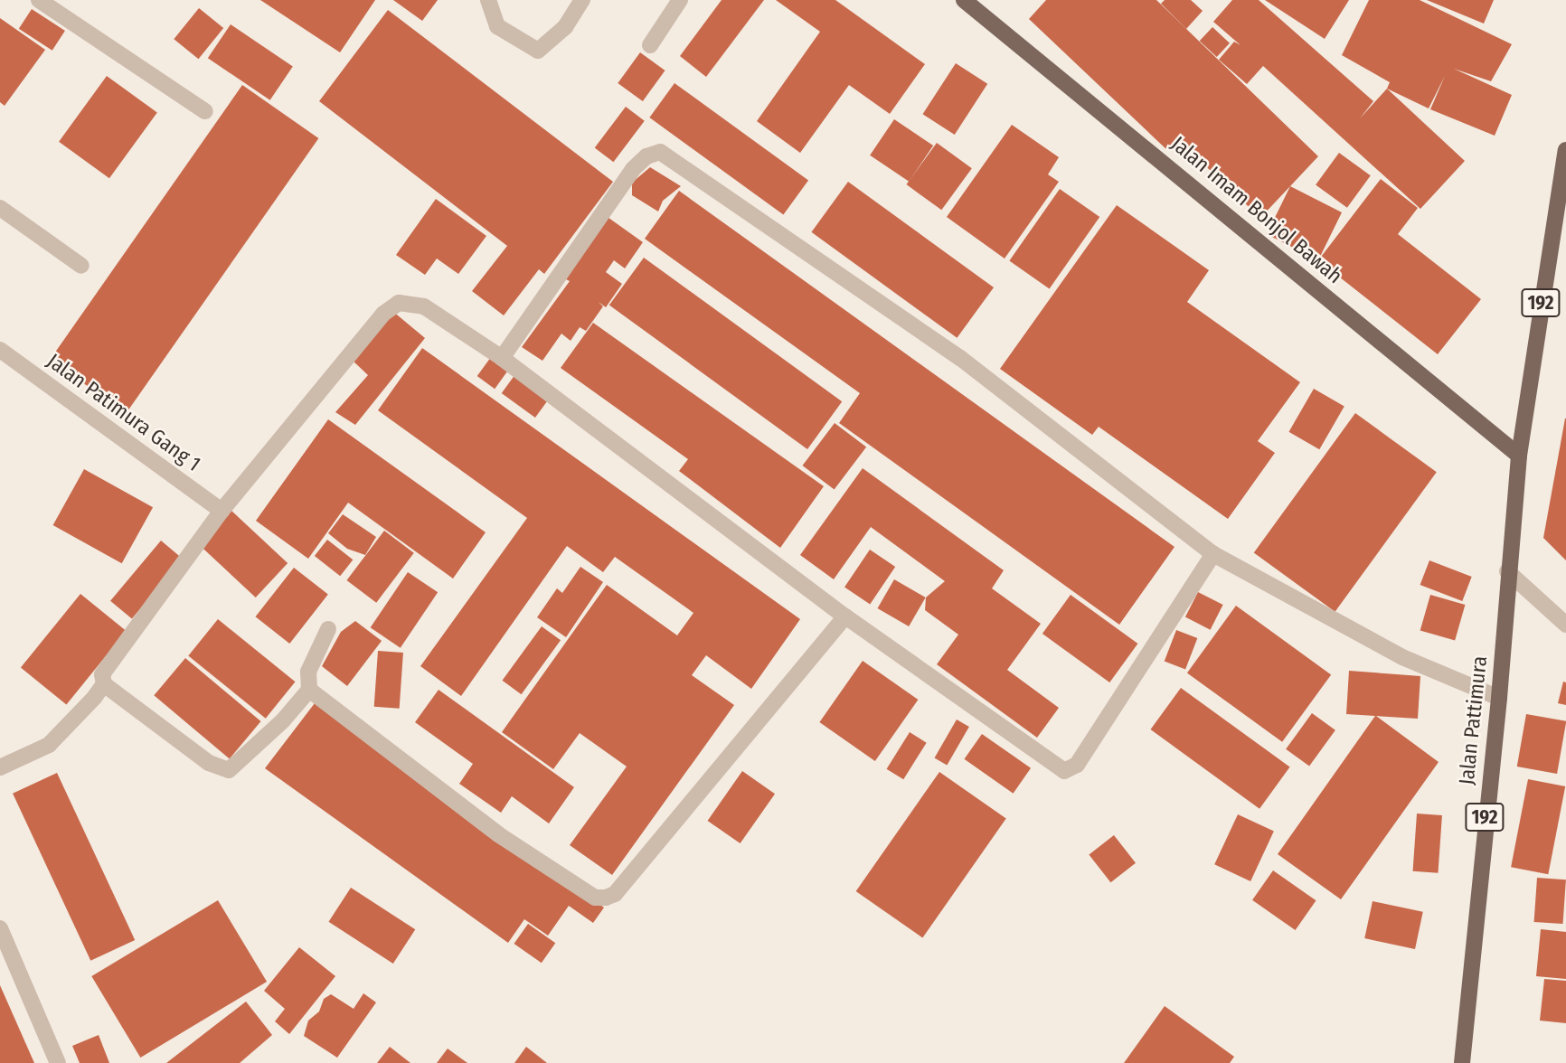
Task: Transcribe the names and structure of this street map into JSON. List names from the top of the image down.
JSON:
{
  "streets": {
    "main road": ["Jalan Imam Bonjol Bawah", "192", "Jalan Pattimura"],
    "street": ["Jalan Patimura Gang 1"]
  },
  "crossings": [
    ["Jalan Imam Bonjol Bawah", "192"],
    ["192", "Jalan Pattimura"]
  ]
}
